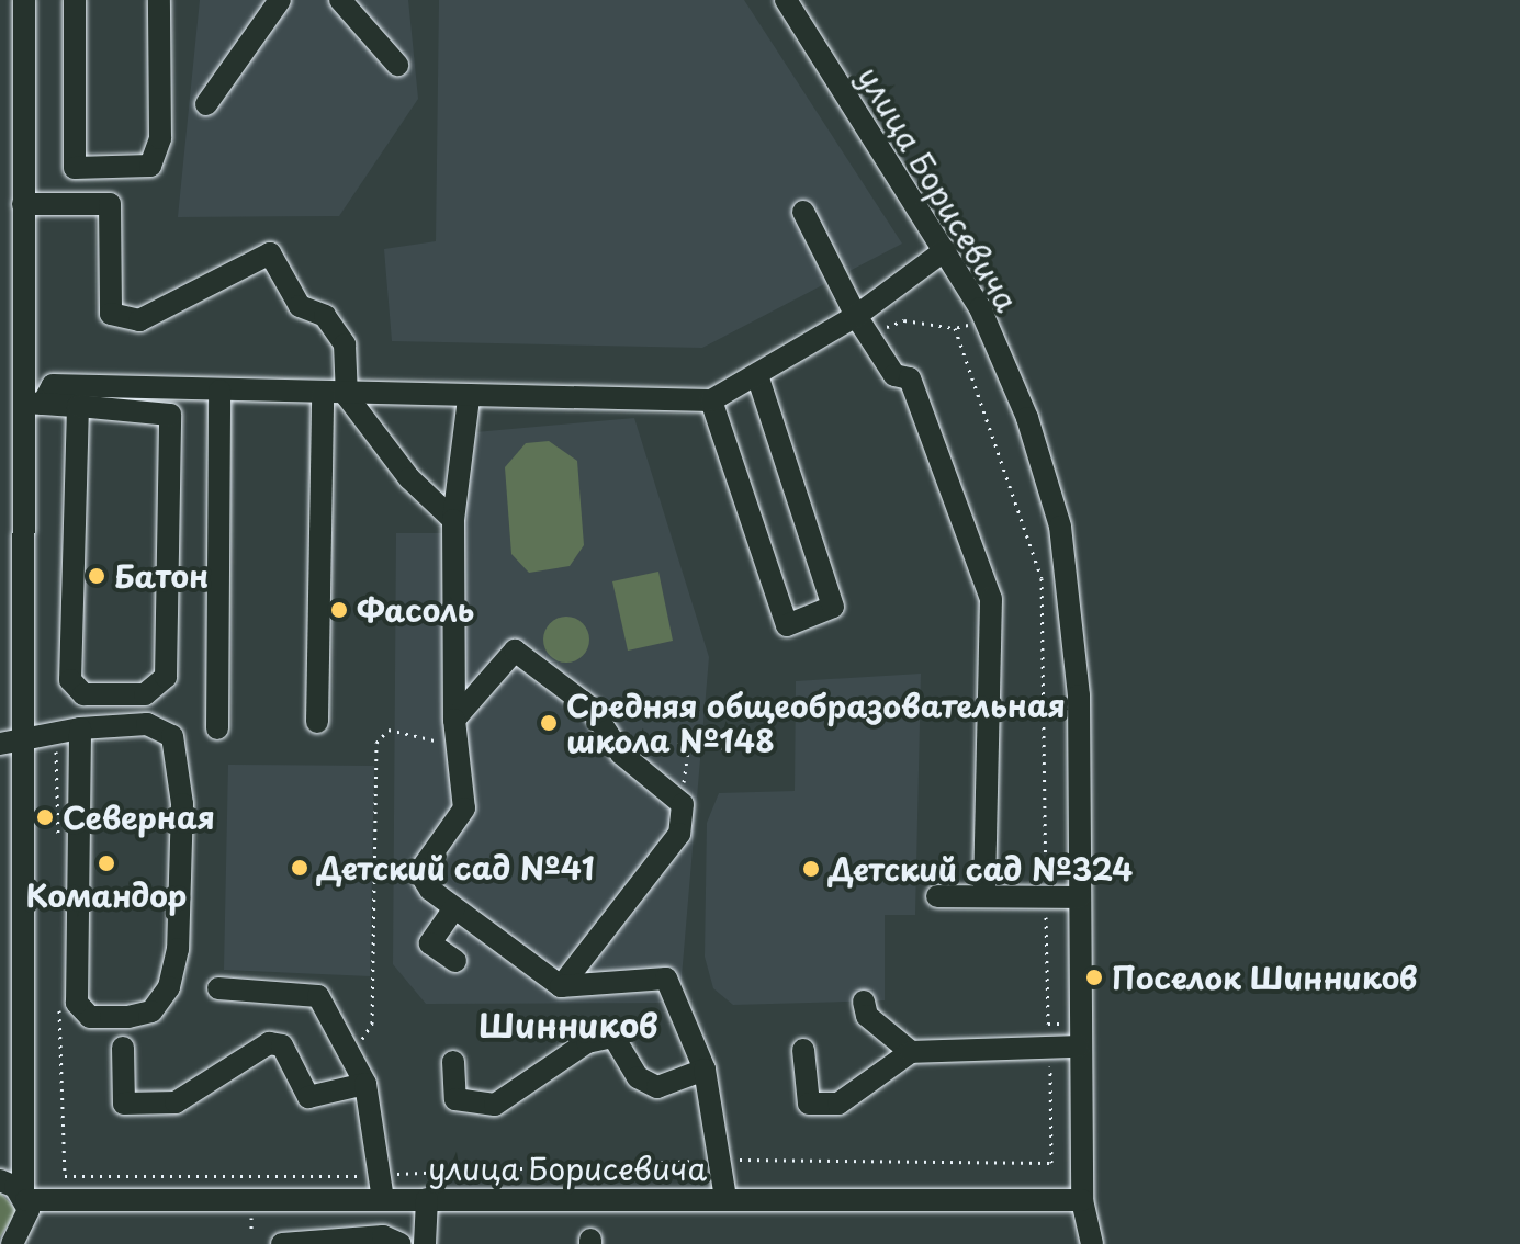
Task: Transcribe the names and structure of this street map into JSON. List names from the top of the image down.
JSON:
{
  "streets": {
    "street": ["улица Борисевича"]
  },
  "districts": ["Шинников"],
  "places": [
    "Батон",
    "Фасоль",
    "Средняя общеобразовательная школа №148",
    "Северная",
    "Командор",
    "Детский сад №41",
    "Детский сад №324",
    "Поселок Шинников"
  ]
}
